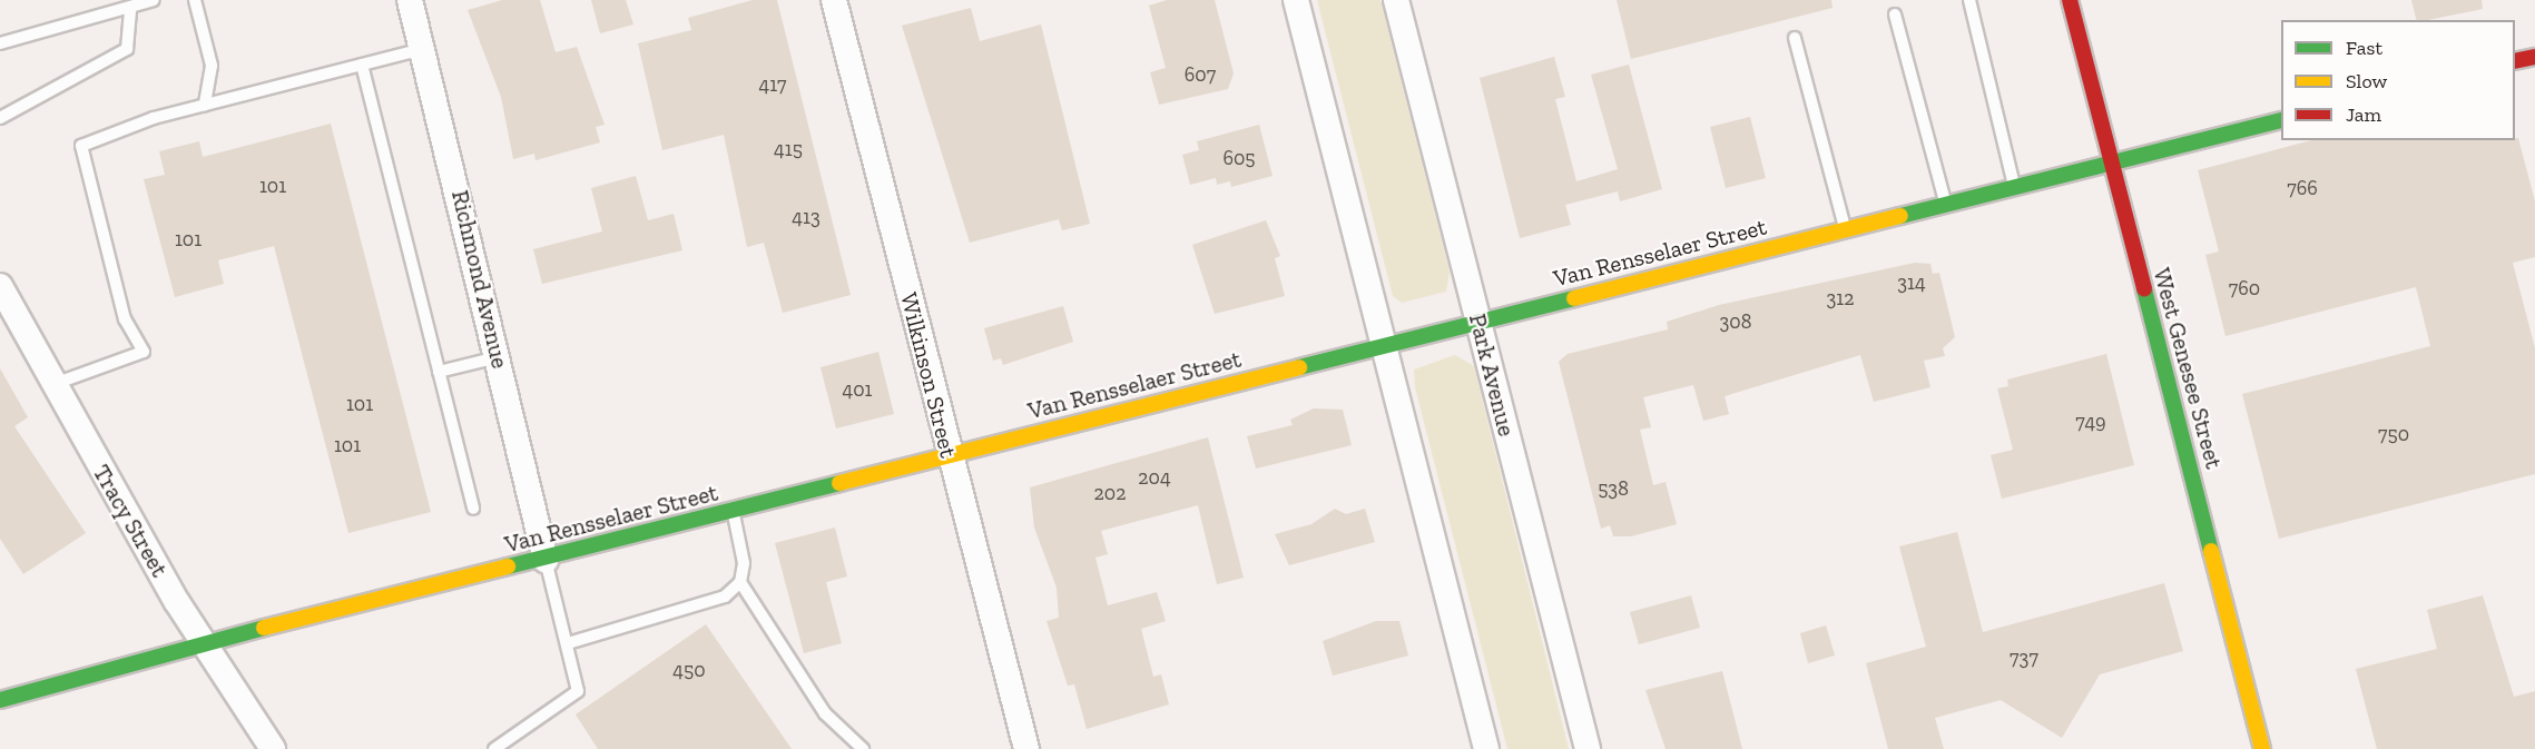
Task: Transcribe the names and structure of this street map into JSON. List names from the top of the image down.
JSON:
{
  "streets": {
    "street": [
      "Van Rensselaer Street",
      "Richmond Avenue",
      "West Genesee Street",
      "Wilkinson Street",
      "Park Avenue",
      "Tracy Street"
    ]
  },
  "crossings": [
    ["Van Rensselaer Street", "Richmond Avenue"],
    ["Van Rensselaer Street", "West Genesee Street"],
    ["Van Rensselaer Street", "Wilkinson Street"],
    ["Van Rensselaer Street", "Park Avenue"],
    ["Van Rensselaer Street", "Tracy Street"]
  ],
  "house_numbers": [
    "607",
    "417",
    "415",
    "605",
    "101",
    "766",
    "413",
    "101",
    "314",
    "760",
    "312",
    "308",
    "401",
    "101",
    "749",
    "750",
    "101",
    "204",
    "538",
    "202",
    "737",
    "450"
  ],
  "legend": ["Fast", "Slow", "Jam"]
}
